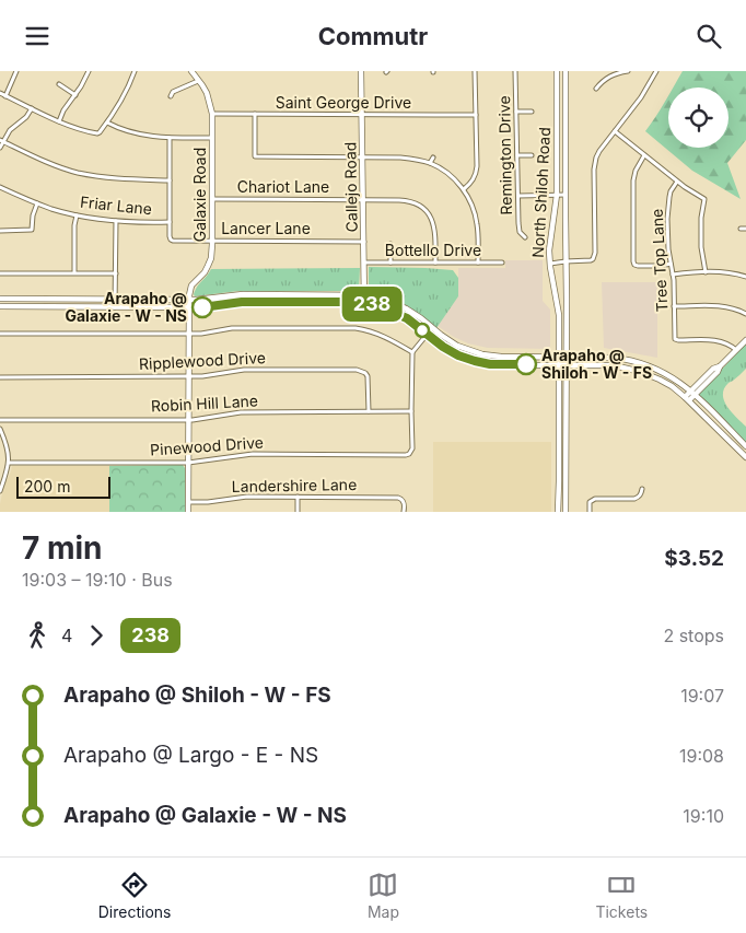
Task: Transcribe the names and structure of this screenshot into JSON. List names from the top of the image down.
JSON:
{
  "streets": {
    "main road": ["Callejo Road", "North Shiloh Road", "Galaxie Road"],
    "street": [
      "Saint George Drive",
      "Remington Drive",
      "Chariot Lane",
      "Friar Lane",
      "Lancer Lane",
      "Bottello Drive",
      "Tree Top Lane",
      "Ripplewood Drive",
      "Robin Hill Lane",
      "Pinewood Drive",
      "Landershire Lane"
    ]
  },
  "crossings": [
    ["Saint George Drive", "Callejo Road"],
    ["Saint George Drive", "Galaxie Road"],
    ["Chariot Lane", "Callejo Road"],
    ["Chariot Lane", "Galaxie Road"],
    ["Chariot Lane", "Bottello Drive"],
    ["Callejo Road", "Lancer Lane"],
    ["Callejo Road", "Bottello Drive"],
    ["Galaxie Road", "Lancer Lane"],
    ["Galaxie Road", "Ripplewood Drive"],
    ["Galaxie Road", "Robin Hill Lane"],
    ["Galaxie Road", "Pinewood Drive"],
    ["Galaxie Road", "Landershire Lane"],
    ["Friar Lane", "Lancer Lane"],
    ["Ripplewood Drive", "Robin Hill Lane"],
    ["Robin Hill Lane", "Pinewood Drive"]
  ],
  "places": ["Arapaho @ Galaxie - W - NS", "Arapaho @ Shiloh - W - FS"],
  "lines": ["bus line 238"],
  "scale_bar": "200 m",
  "page": {
    "header": "Commutr",
    "on_map": "238",
    "scale": "200 m",
    "heading": ["7 min", "19:03 – 19:10 · Bus", "$3.52"],
    "legs": ["4", "238", "2 stops"],
    "list": [
      {
        "name": "Arapaho @ Shiloh - W - FS",
        "value": "19:07"
      },
      {
        "name": "Arapaho @ Largo - E - NS",
        "value": "19:08"
      },
      {
        "name": "Arapaho @ Galaxie - W - NS",
        "value": "19:10"
      }
    ],
    "tabs": ["Directions", "Map", "Tickets"]
  }
}
